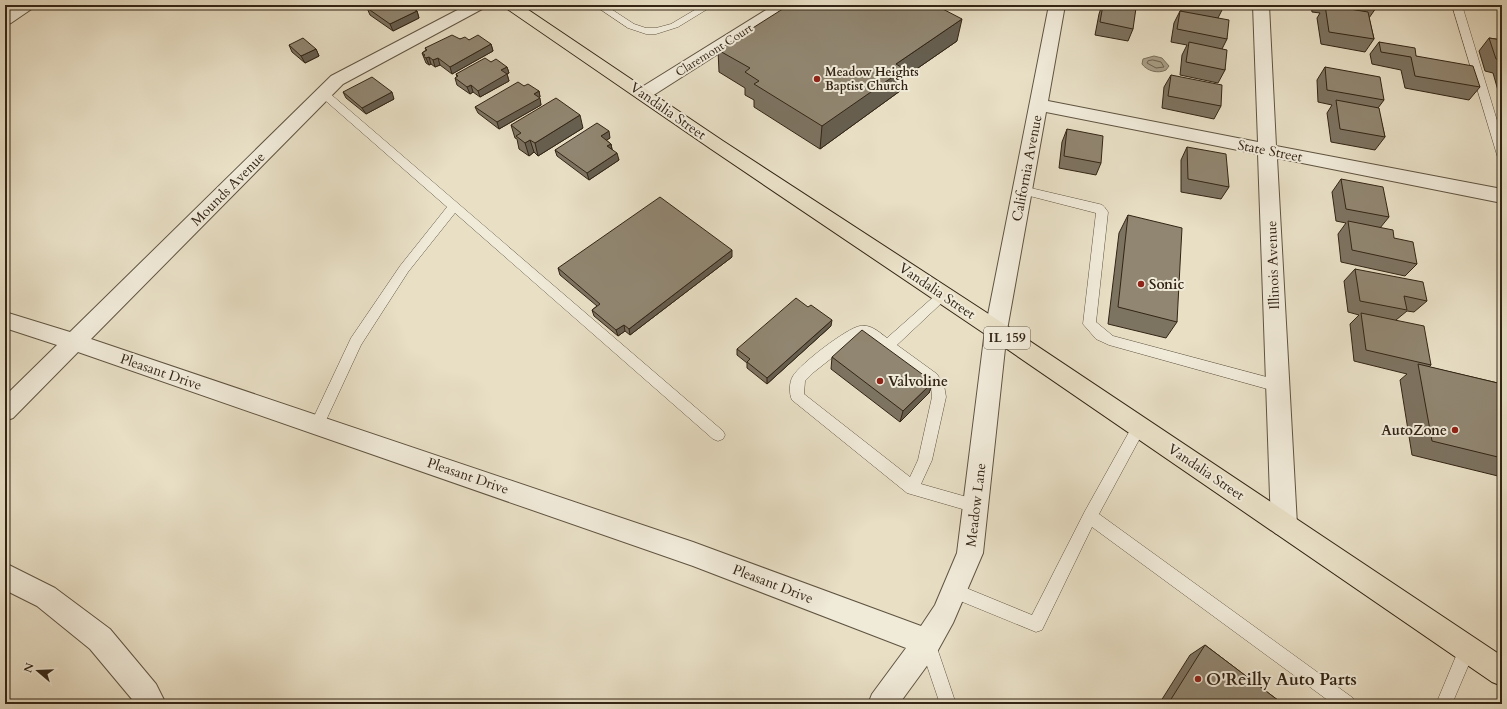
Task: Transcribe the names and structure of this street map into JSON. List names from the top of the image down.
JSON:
{
  "streets": {
    "main road": ["Vandalia Street", "IL 159"],
    "street": [
      "Claremont Court",
      "State Street",
      "California Avenue",
      "Mounds Avenue",
      "Illinois Avenue",
      "Pleasant Drive",
      "Meadow Lane"
    ]
  },
  "crossings": [
    ["Claremont Court", "Vandalia Street"],
    ["Vandalia Street", "California Avenue"],
    ["Vandalia Street", "Illinois Avenue"],
    ["Vandalia Street", "Meadow Lane"],
    ["State Street", "California Avenue"],
    ["State Street", "Illinois Avenue"],
    ["California Avenue", "Meadow Lane"],
    ["Mounds Avenue", "Pleasant Drive"],
    ["Pleasant Drive", "Meadow Lane"]
  ],
  "places": [
    "Meadow Heights Baptist Church",
    "Sonic",
    "Valvoline",
    "AutoZone",
    "O'Reilly Auto Parts"
  ],
  "north": "left"
}
